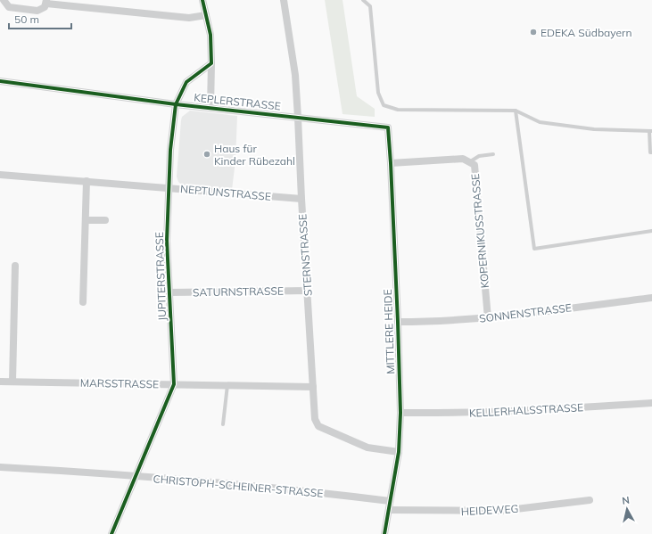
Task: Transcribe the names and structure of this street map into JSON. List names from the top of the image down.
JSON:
{
  "streets": {
    "street": [
      "KEPLERSTRASSE",
      "NEPTUNSTRASSE",
      "KOPERNIKUSSTRASSE",
      "STERNSTRASSE",
      "JUPITERSTRASSE",
      "SATURNSTRASSE",
      "SONNENSTRASSE",
      "MITTLERE HEIDE",
      "MARSSTRASSE",
      "KELLERHALSSTRASSE",
      "CHRISTOPH-SCHEINER-STRASSE",
      "HEIDEWEG"
    ]
  },
  "crossings": [
    ["KEPLERSTRASSE", "STERNSTRASSE"],
    ["KEPLERSTRASSE", "JUPITERSTRASSE"],
    ["KEPLERSTRASSE", "MITTLERE HEIDE"],
    ["NEPTUNSTRASSE", "STERNSTRASSE"],
    ["NEPTUNSTRASSE", "JUPITERSTRASSE"],
    ["KOPERNIKUSSTRASSE", "SONNENSTRASSE"],
    ["KOPERNIKUSSTRASSE", "MITTLERE HEIDE"],
    ["STERNSTRASSE", "SATURNSTRASSE"],
    ["STERNSTRASSE", "MITTLERE HEIDE"],
    ["STERNSTRASSE", "MARSSTRASSE"],
    ["JUPITERSTRASSE", "SATURNSTRASSE"],
    ["JUPITERSTRASSE", "MARSSTRASSE"],
    ["JUPITERSTRASSE", "CHRISTOPH-SCHEINER-STRASSE"],
    ["SONNENSTRASSE", "MITTLERE HEIDE"],
    ["MITTLERE HEIDE", "KELLERHALSSTRASSE"],
    ["MITTLERE HEIDE", "CHRISTOPH-SCHEINER-STRASSE"],
    ["MITTLERE HEIDE", "HEIDEWEG"]
  ],
  "places": ["EDEKA Südbayern", "Haus für Kinder Rübezahl"],
  "scale_bar": "50 m",
  "north": "top"
}
